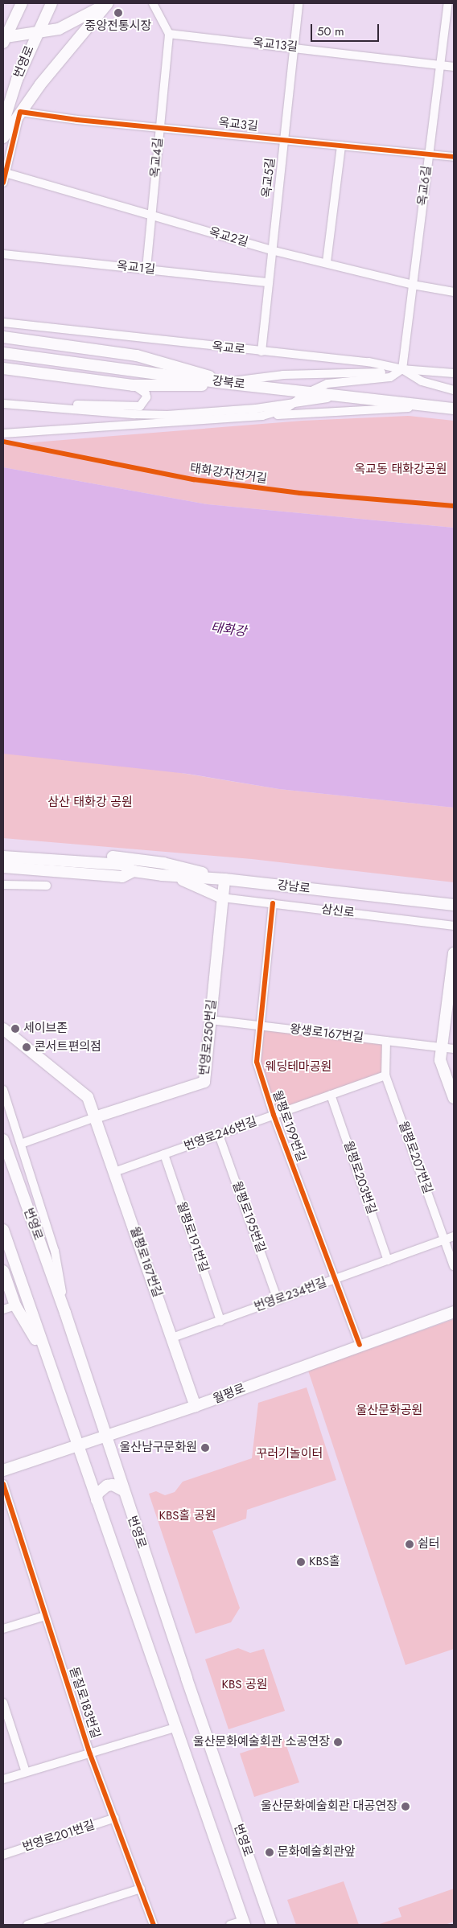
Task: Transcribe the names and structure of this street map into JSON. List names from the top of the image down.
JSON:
{
  "streets": {
    "main road": [
      "번영로",
      "강북로",
      "강남로",
      "번영로250번길",
      "월평로187번길",
      "월평로"
    ],
    "street": [
      "옥교13길",
      "옥교3길",
      "옥교4길",
      "옥교5길",
      "옥교6길",
      "옥교2길",
      "옥교1길",
      "옥교로",
      "삼신로",
      "왕생로167번길",
      "월평로199번길",
      "번영로246번길",
      "월평로207번길",
      "월평로203번길",
      "월평로195번길",
      "월평로191번길",
      "번영로234번길",
      "돋질로183번길",
      "번영로201번길"
    ],
    "cycle path": ["태화강자전거길"]
  },
  "crossings": [
    ["옥교13길", "옥교4길"],
    ["옥교13길", "옥교5길"],
    ["옥교13길", "옥교6길"],
    ["번영로", "월평로"],
    ["옥교3길", "옥교4길"],
    ["옥교3길", "옥교5길"],
    ["옥교3길", "옥교6길"],
    ["옥교4길", "옥교2길"],
    ["옥교4길", "옥교1길"],
    ["옥교5길", "옥교2길"],
    ["옥교5길", "옥교1길"],
    ["옥교5길", "옥교로"],
    ["옥교6길", "옥교2길"],
    ["옥교6길", "옥교로"],
    ["강남로", "번영로250번길"],
    ["삼신로", "번영로250번길"],
    ["삼신로", "월평로199번길"],
    ["왕생로167번길", "번영로250번길"],
    ["왕생로167번길", "월평로199번길"],
    ["번영로250번길", "월평로187번길"],
    ["월평로199번길", "번영로246번길"],
    ["월평로199번길", "번영로234번길"],
    ["월평로199번길", "월평로"],
    ["번영로246번길", "월평로207번길"],
    ["번영로246번길", "월평로203번길"],
    ["번영로246번길", "월평로195번길"],
    ["번영로246번길", "월평로191번길"],
    ["번영로246번길", "월평로187번길"],
    ["월평로207번길", "번영로234번길"],
    ["월평로203번길", "번영로234번길"],
    ["월평로195번길", "번영로234번길"],
    ["월평로191번길", "번영로234번길"],
    ["월평로187번길", "번영로234번길"],
    ["월평로187번길", "월평로"],
    ["돋질로183번길", "번영로201번길"]
  ],
  "water": ["태화강"],
  "parks": [
    "옥교동 태화강공원",
    "삼산 태화강 공원",
    "웨딩테마공원",
    "울산문화공원",
    "꾸러기놀이터",
    "KBS홀 공원",
    "KBS 공원"
  ],
  "places": [
    "중앙전통시장",
    "세이브존",
    "콘서트편의점",
    "울산남구문화원",
    "쉼터",
    "KBS홀",
    "울산문화예술회관 소공연장",
    "울산문화예술회관 대공연장",
    "문화예술회관앞"
  ],
  "scale_bar": "50 m"
}
